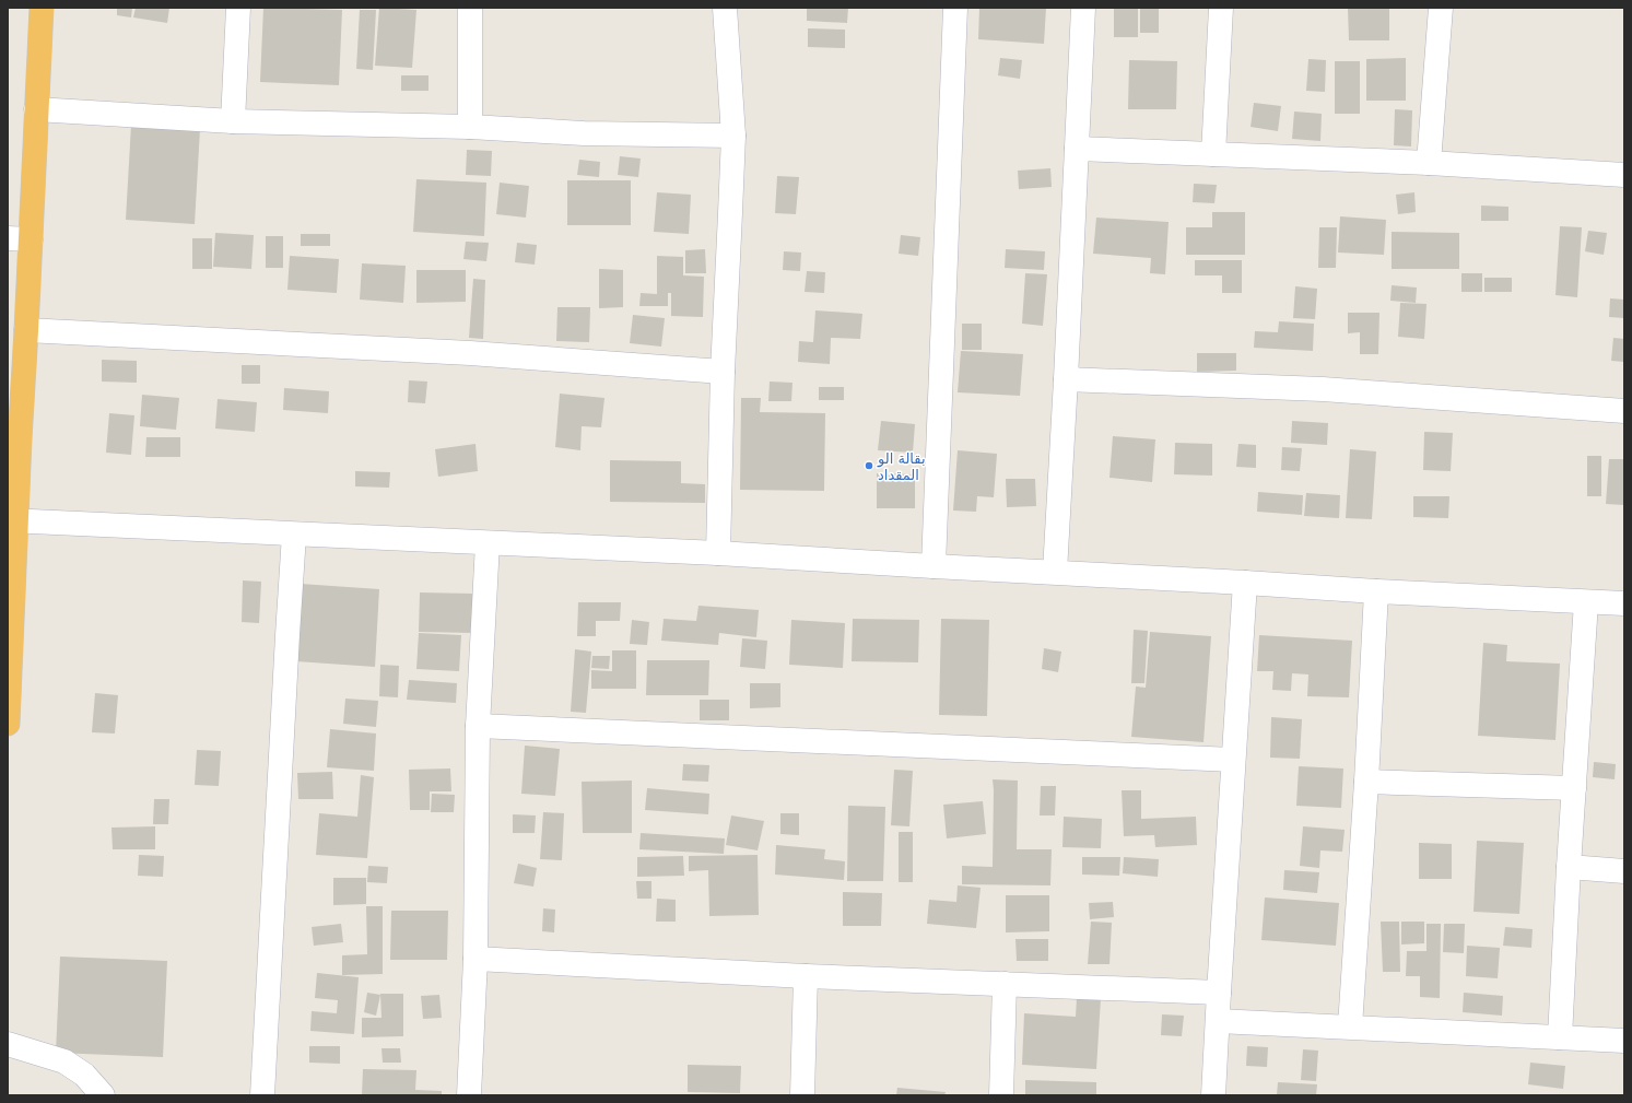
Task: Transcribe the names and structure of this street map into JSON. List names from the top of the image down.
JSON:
{
  "places": ["بقالة الو المقداد"]
}
